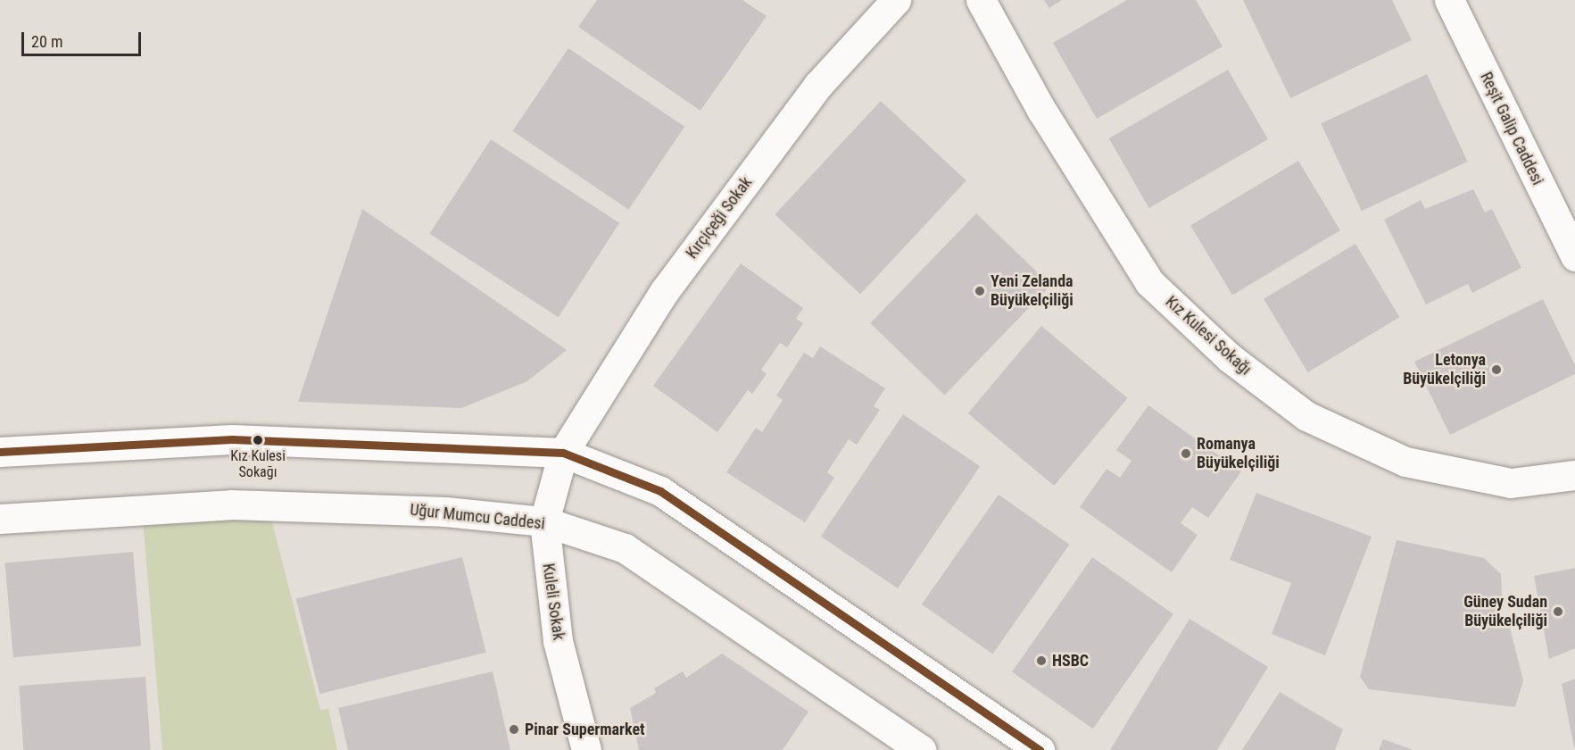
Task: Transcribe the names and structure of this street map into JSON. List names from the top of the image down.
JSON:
{
  "streets": {
    "main road": [
      "Reşit Galip Caddesi",
      "Kırçiçeği Sokak",
      "Kız Kulesi Sokağı",
      "Uğur Mumcu Caddesi",
      "Kuleli Sokak"
    ]
  },
  "crossings": [
    ["Kırçiçeği Sokak", "Kuleli Sokak"],
    ["Uğur Mumcu Caddesi", "Kuleli Sokak"]
  ],
  "places": [
    "Yeni Zelanda Büyükelçiliği",
    "Letonya Büyükelçiliği",
    "Kız Kulesi Sokağı",
    "Romanya Büyükelçiliği",
    "Güney Sudan Büyükelçiliği",
    "HSBC",
    "Pinar Supermarket"
  ],
  "scale_bar": "20 m"
}
